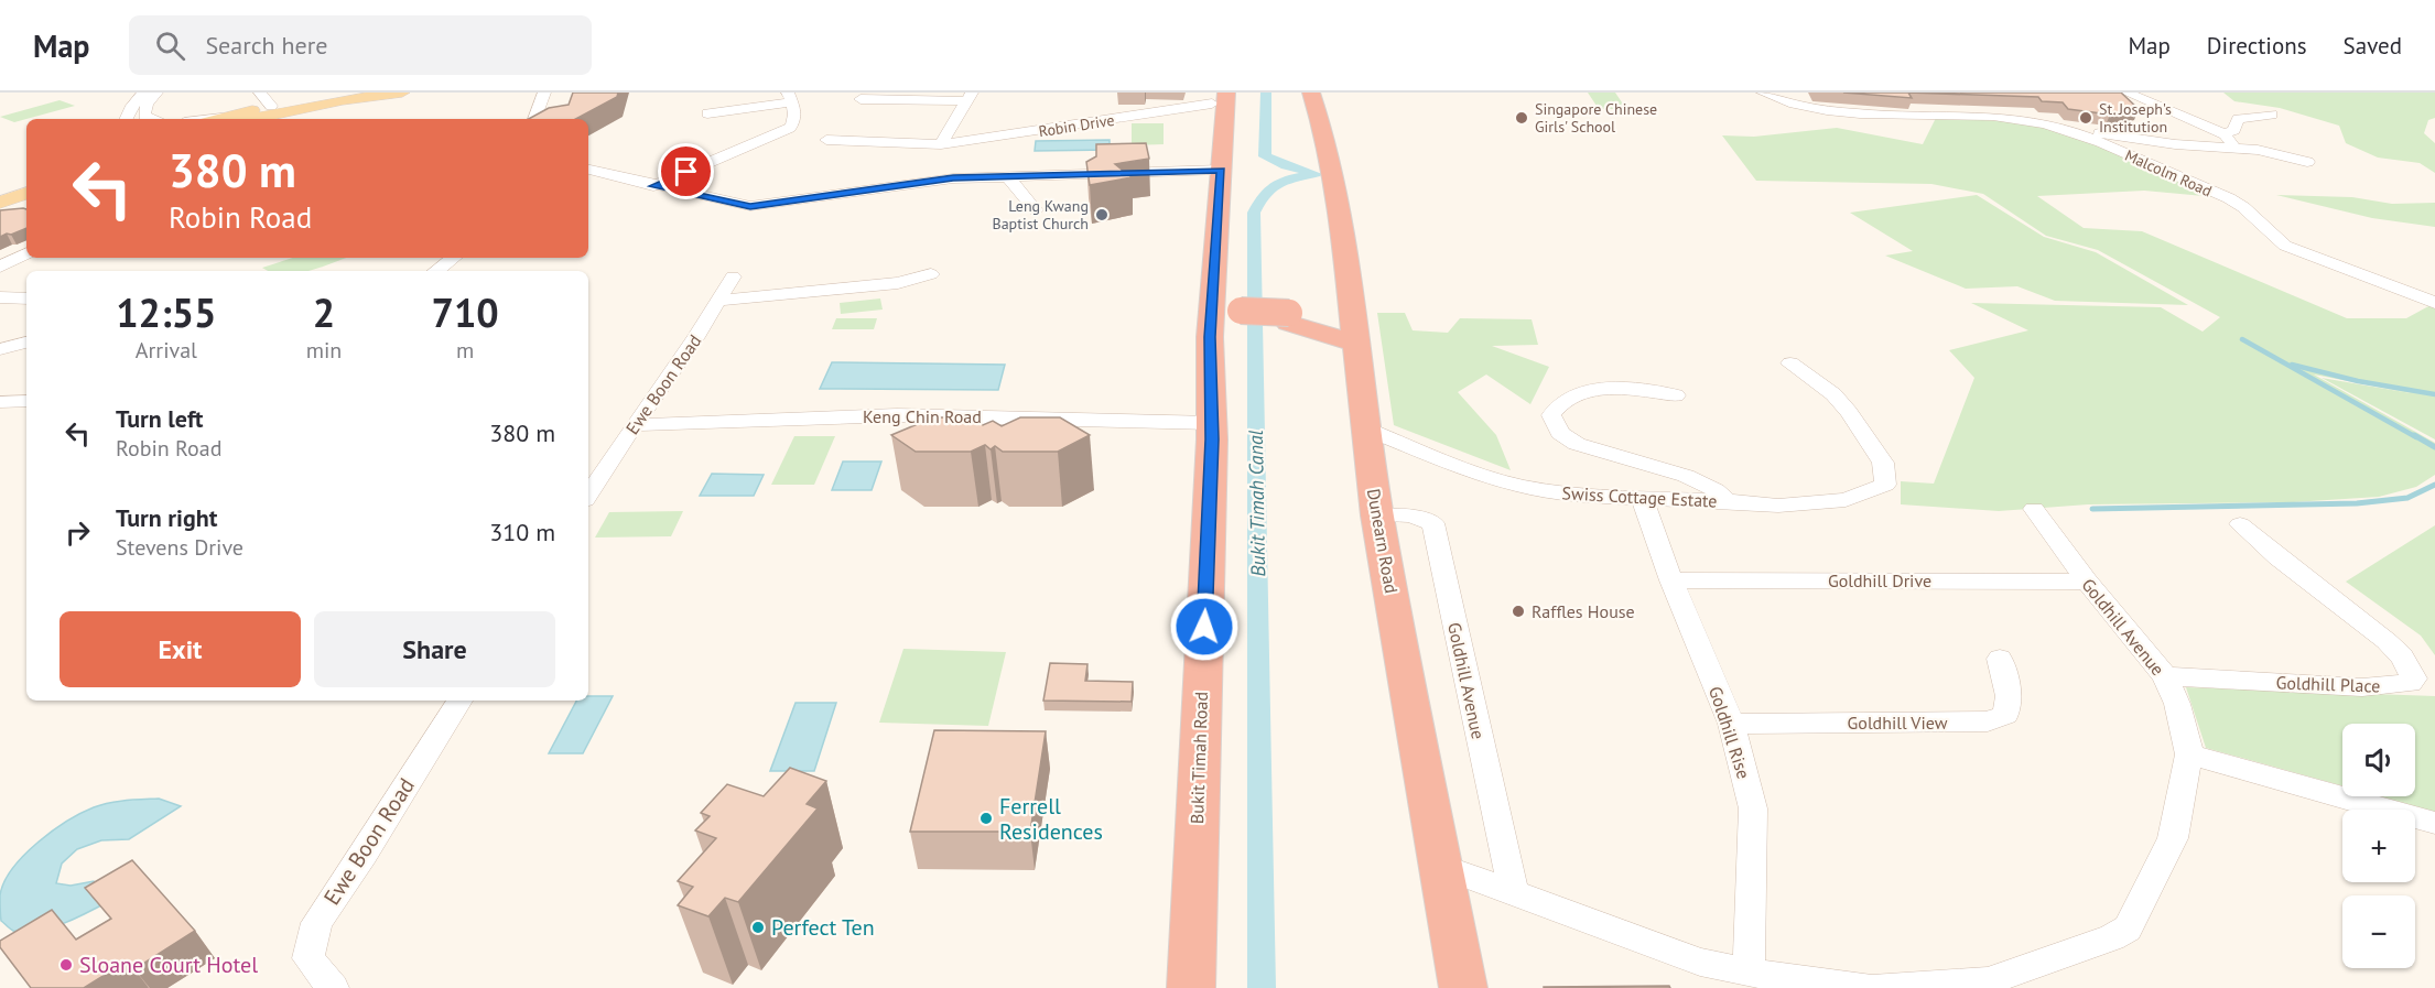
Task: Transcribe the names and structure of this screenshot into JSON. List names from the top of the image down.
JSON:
{
  "streets": {
    "highway": ["Dunearn Road", "Bukit Timah Road"],
    "street": [
      "Robin Drive",
      "Malcolm Road",
      "Ewe Boon Road",
      "Keng Chin Road",
      "Swiss Cottage Estate",
      "Goldhill Drive",
      "Goldhill Avenue",
      "Goldhill Place",
      "Goldhill View",
      "Goldhill Rise"
    ]
  },
  "crossings": [
    ["Robin Drive", "Bukit Timah Road"],
    ["Ewe Boon Road", "Keng Chin Road"],
    ["Keng Chin Road", "Bukit Timah Road"],
    ["Swiss Cottage Estate", "Dunearn Road"],
    ["Dunearn Road", "Goldhill Avenue"],
    ["Goldhill Drive", "Goldhill Avenue"],
    ["Goldhill Drive", "Goldhill Rise"],
    ["Goldhill Avenue", "Goldhill Place"],
    ["Goldhill View", "Goldhill Rise"]
  ],
  "water": ["Bukit Timah Canal"],
  "places": [
    "Singapore Chinese Girls' School",
    "St. Joseph's Institution",
    "Leng Kwang Baptist Church",
    "Raffles House",
    "Ferrell Residences",
    "Perfect Ten",
    "Sloane Court Hotel"
  ],
  "page": {
    "header": "Map",
    "search": "Search here",
    "nav": ["Map", "Directions", "Saved"],
    "turn": ["380 m", "Robin Road"],
    "eta": [
      "12:55",
      "Arrival",
      "2",
      "min",
      "710",
      "m"
    ],
    "list": [
      {
        "name": "Turn left",
        "note": "Robin Road",
        "value": "380 m"
      },
      {
        "name": "Turn right",
        "note": "Stevens Drive",
        "value": "310 m"
      }
    ],
    "buttons": ["Exit", "Share"],
    "map_buttons": ["+", "−"]
  }
}
